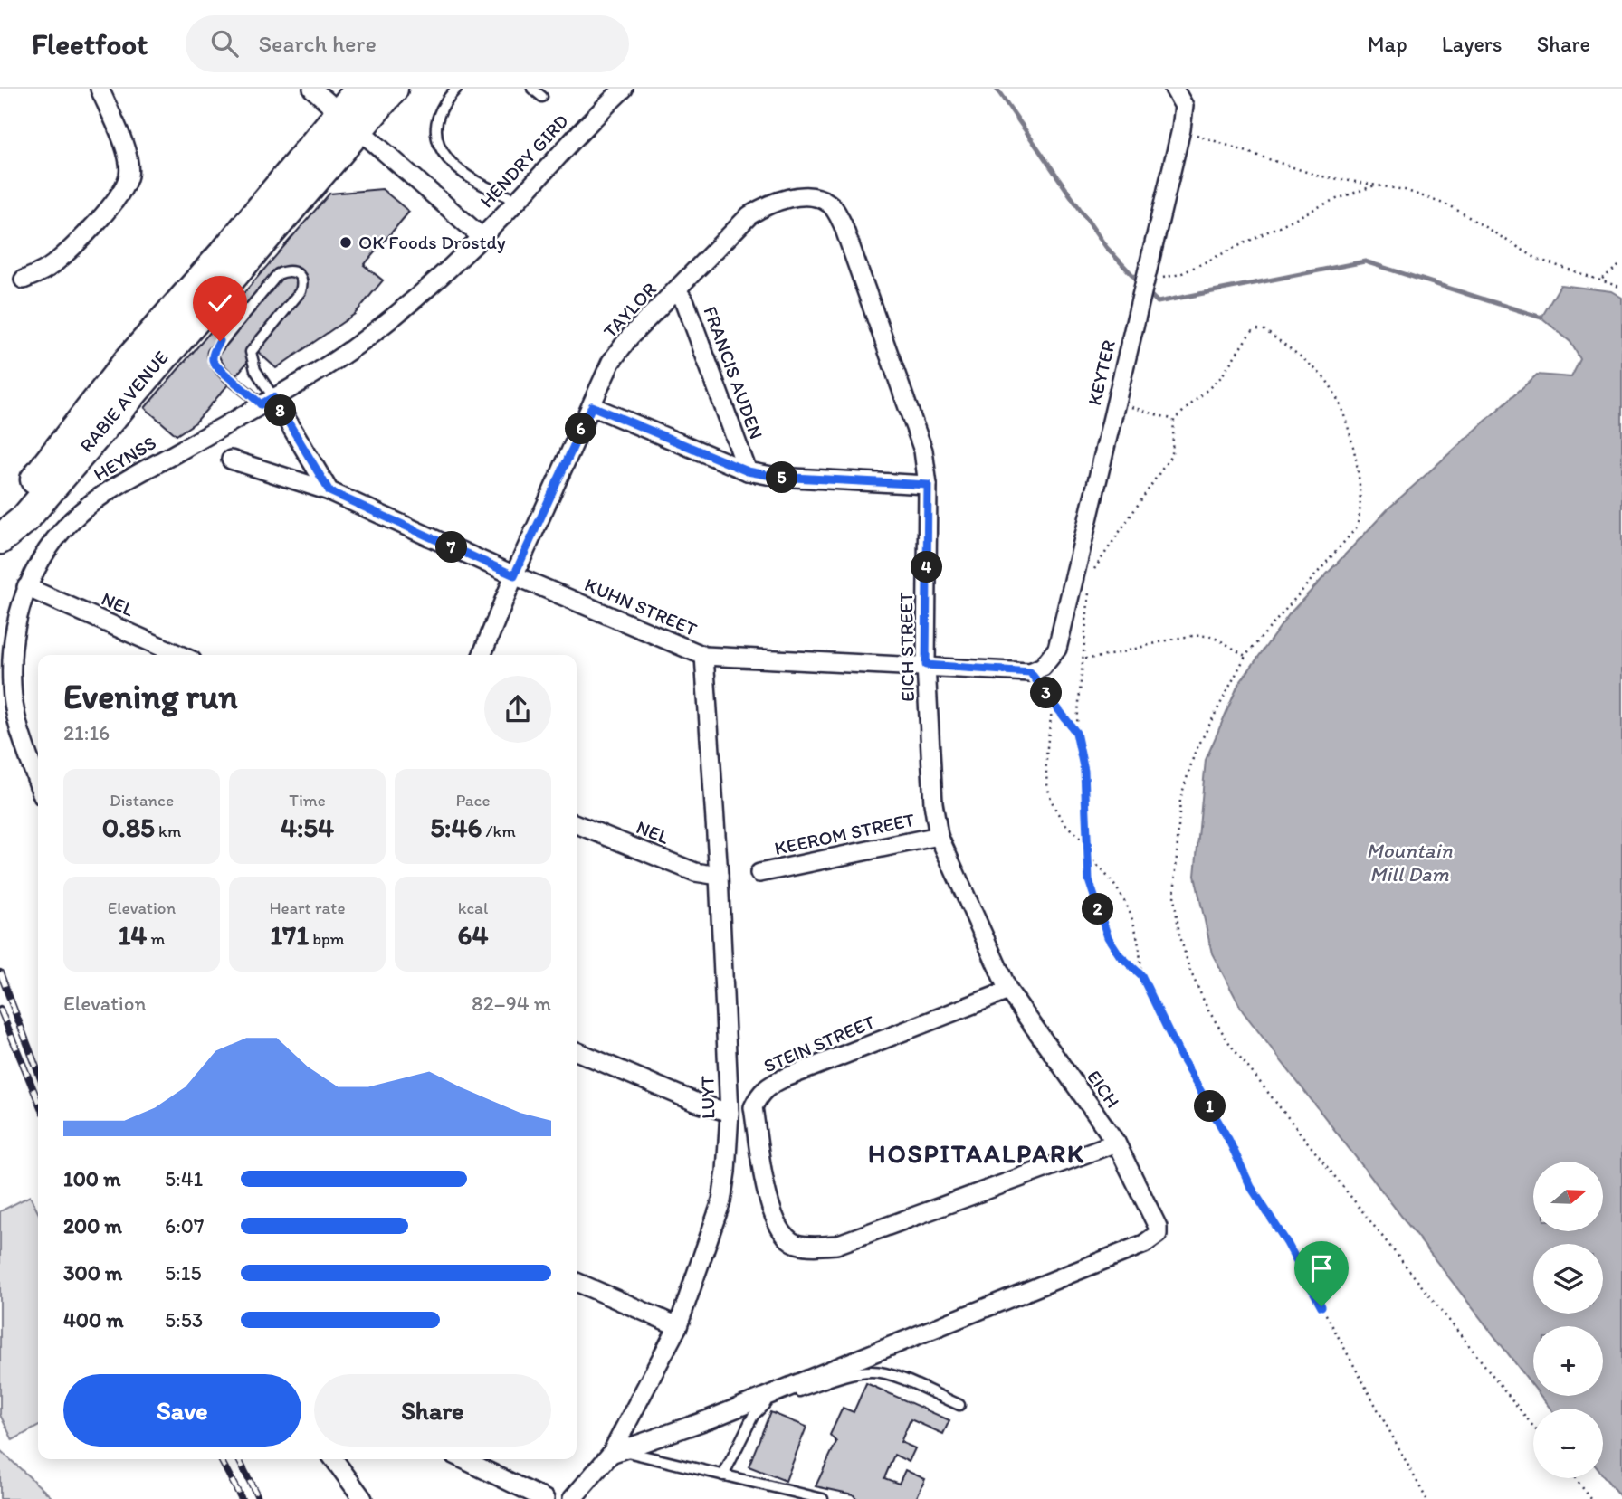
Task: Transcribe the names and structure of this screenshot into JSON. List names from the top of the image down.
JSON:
{
  "streets": {
    "main road": ["RABIE AVENUE"],
    "street": [
      "HENDRY GIRD",
      "TAYLOR",
      "FRANCIS AUDEN",
      "KEYTER",
      "HEYNSS",
      "NEL",
      "KUHN STREET",
      "EICH STREET",
      "KEEROM STREET",
      "STEIN STREET",
      "EICH",
      "LUYT"
    ]
  },
  "crossings": [
    ["HENDRY GIRD", "HEYNSS"],
    ["TAYLOR", "FRANCIS AUDEN"],
    ["TAYLOR", "KUHN STREET"],
    ["TAYLOR", "EICH STREET"],
    ["KEYTER", "KUHN STREET"],
    ["HEYNSS", "NEL"],
    ["NEL", "LUYT"],
    ["KUHN STREET", "EICH STREET"],
    ["KUHN STREET", "LUYT"],
    ["EICH STREET", "KEEROM STREET"],
    ["EICH STREET", "STEIN STREET"],
    ["EICH STREET", "EICH"],
    ["STEIN STREET", "EICH"],
    ["EICH", "LUYT"]
  ],
  "districts": ["HOSPITAALPARK"],
  "water": ["Mountain Mill Dam"],
  "places": ["OK Foods Drostdy"],
  "north": "right",
  "page": {
    "header": "Fleetfoot",
    "search": "Search here",
    "nav": ["Map", "Layers", "Share"],
    "pins": [
      "8",
      "6",
      "5",
      "7",
      "4",
      "3",
      "2",
      "1"
    ],
    "heading": ["Evening run", "21:16"],
    "stats": [
      ["Distance", "0.85 km"],
      ["Time", "4:54"],
      ["Pace", "5:46 /km"],
      ["Elevation", "14 m"],
      ["Heart rate", "171 bpm"],
      ["kcal", "64"]
    ],
    "chart": ["Elevation", "82–94 m"],
    "list": [
      {
        "name": "100 m",
        "note": "5:41"
      },
      {
        "name": "200 m",
        "note": "6:07"
      },
      {
        "name": "300 m",
        "note": "5:15"
      },
      {
        "name": "400 m",
        "note": "5:53"
      }
    ],
    "map_buttons": ["+", "−"],
    "buttons": ["Save", "Share"]
  }
}
